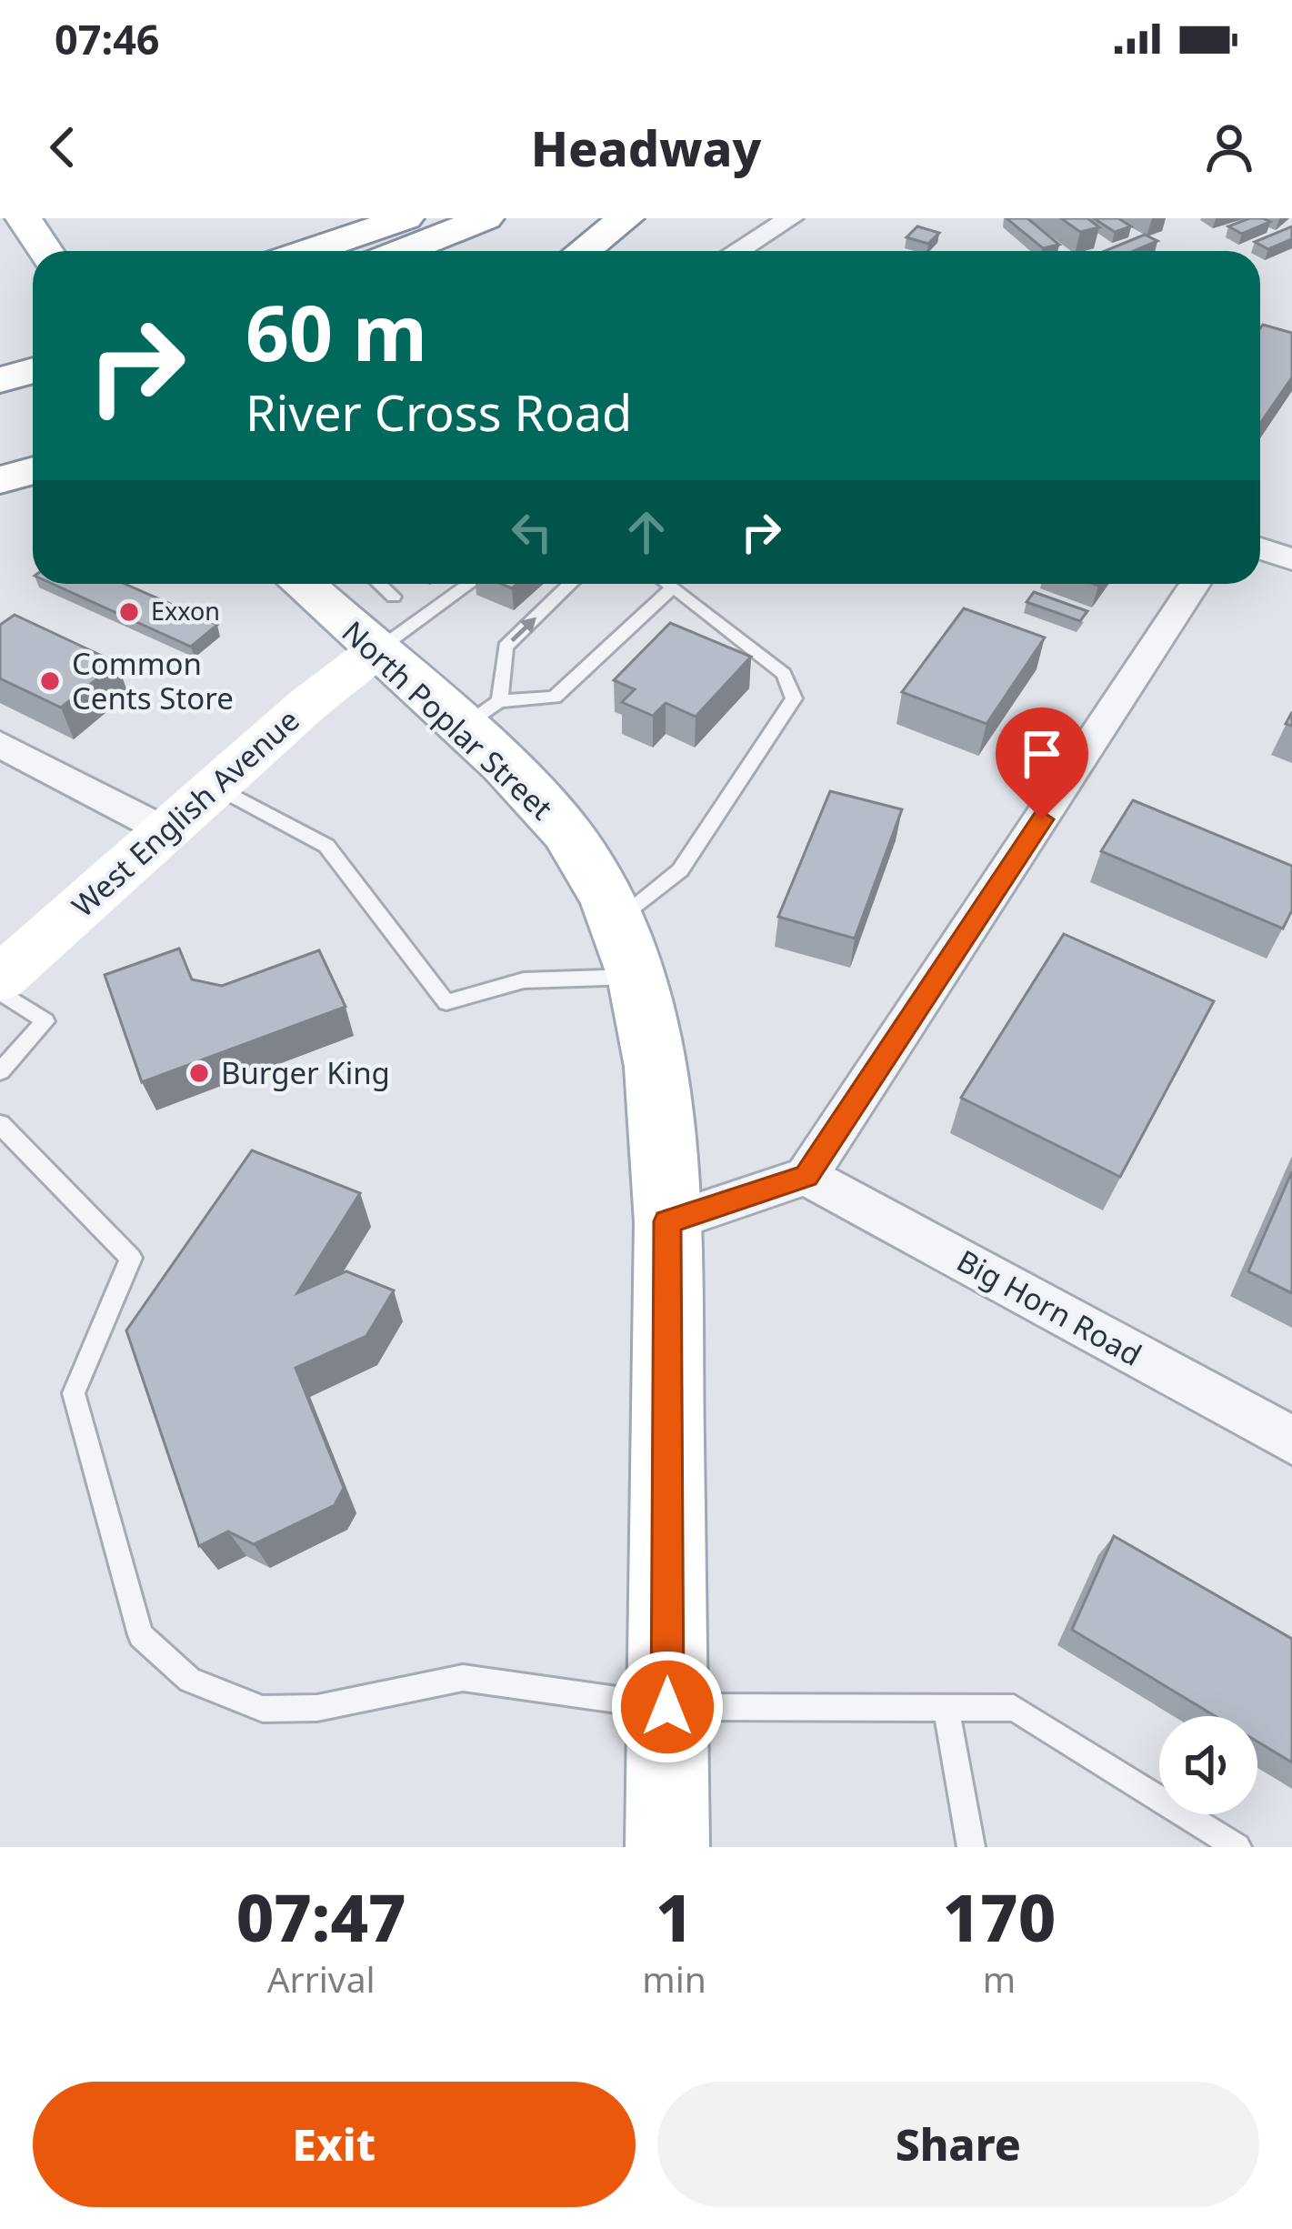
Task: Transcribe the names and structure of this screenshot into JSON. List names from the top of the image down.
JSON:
{
  "streets": {
    "main road": ["North Poplar Street"],
    "street": ["West English Avenue", "Big Horn Road"]
  },
  "crossings": [
    ["North Poplar Street", "West English Avenue"]
  ],
  "places": ["Exxon", "Common Cents Store", "Burger King"],
  "page": {
    "status": "07:46",
    "header": "Headway",
    "turn": ["60 m", "River Cross Road"],
    "eta": [
      "07:47",
      "Arrival",
      "1",
      "min",
      "170",
      "m"
    ],
    "buttons": ["Exit", "Share"]
  }
}
